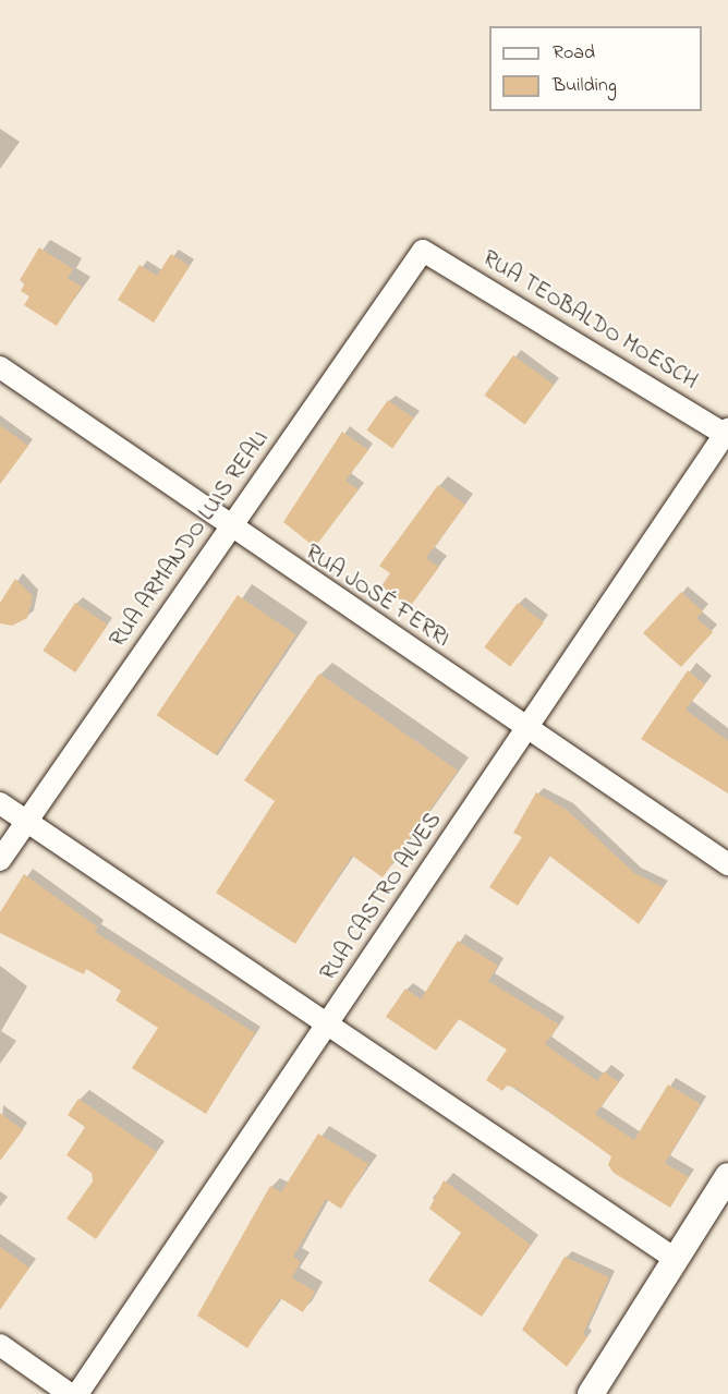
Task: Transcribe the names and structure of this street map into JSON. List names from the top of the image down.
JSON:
{
  "streets": {
    "street": [
      "RUA TEOBALDO MOESCH",
      "RUA ARMANDO LUIS REALI",
      "RUA JOSÉ FERRI",
      "RUA CASTRO ALVES"
    ]
  },
  "crossings": [
    ["RUA TEOBALDO MOESCH", "RUA ARMANDO LUIS REALI"],
    ["RUA TEOBALDO MOESCH", "RUA CASTRO ALVES"],
    ["RUA ARMANDO LUIS REALI", "RUA JOSÉ FERRI"],
    ["RUA JOSÉ FERRI", "RUA CASTRO ALVES"]
  ],
  "legend": ["Road", "Building"]
}
